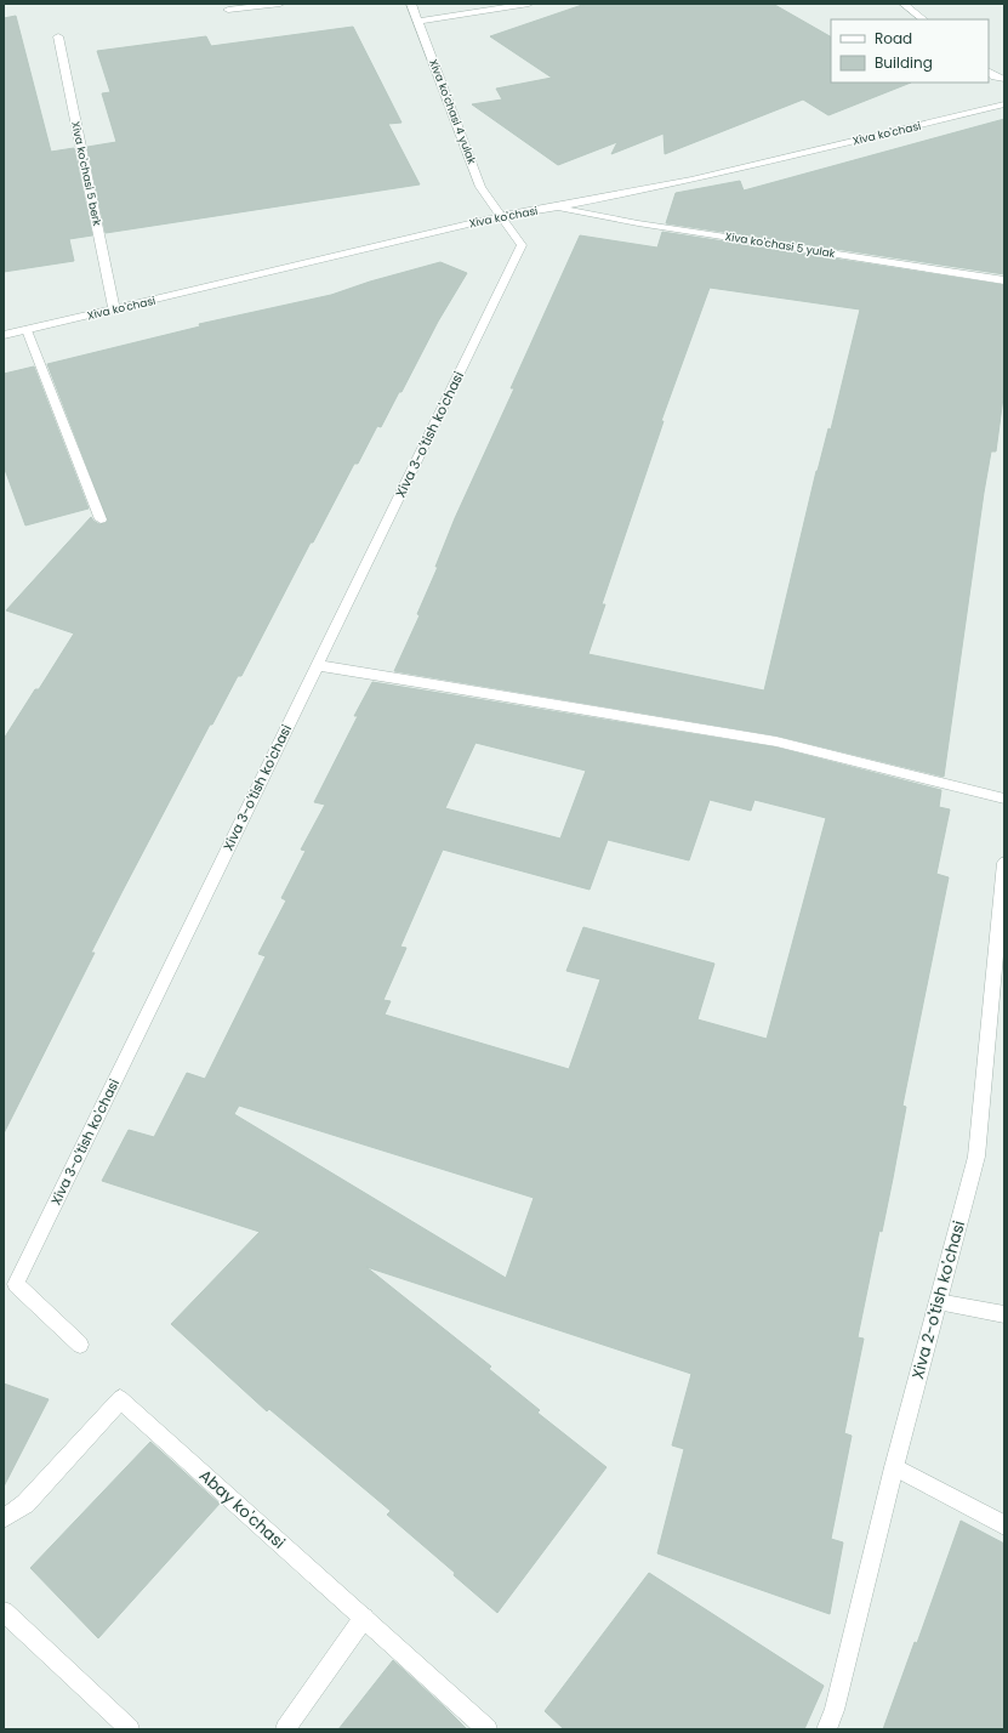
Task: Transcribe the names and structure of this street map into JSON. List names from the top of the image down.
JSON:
{
  "streets": {
    "street": [
      "Xiva ko'chasi 4 yulak",
      "Xiva ko'chasi",
      "Xiva ko'chasi 5 berk",
      "Xiva ko'chasi 5 yulak",
      "Xiva 3-o'tish ko'chasi",
      "Xiva 2-o'tish ko'chasi",
      "Abay ko'chasi"
    ]
  },
  "crossings": [
    ["Xiva ko'chasi 4 yulak", "Xiva ko'chasi"],
    ["Xiva ko'chasi 4 yulak", "Xiva 3-o'tish ko'chasi"],
    ["Xiva ko'chasi", "Xiva ko'chasi 5 berk"],
    ["Xiva ko'chasi", "Xiva ko'chasi 5 yulak"],
    ["Xiva ko'chasi", "Xiva 3-o'tish ko'chasi"]
  ],
  "legend": ["Road", "Building"]
}
